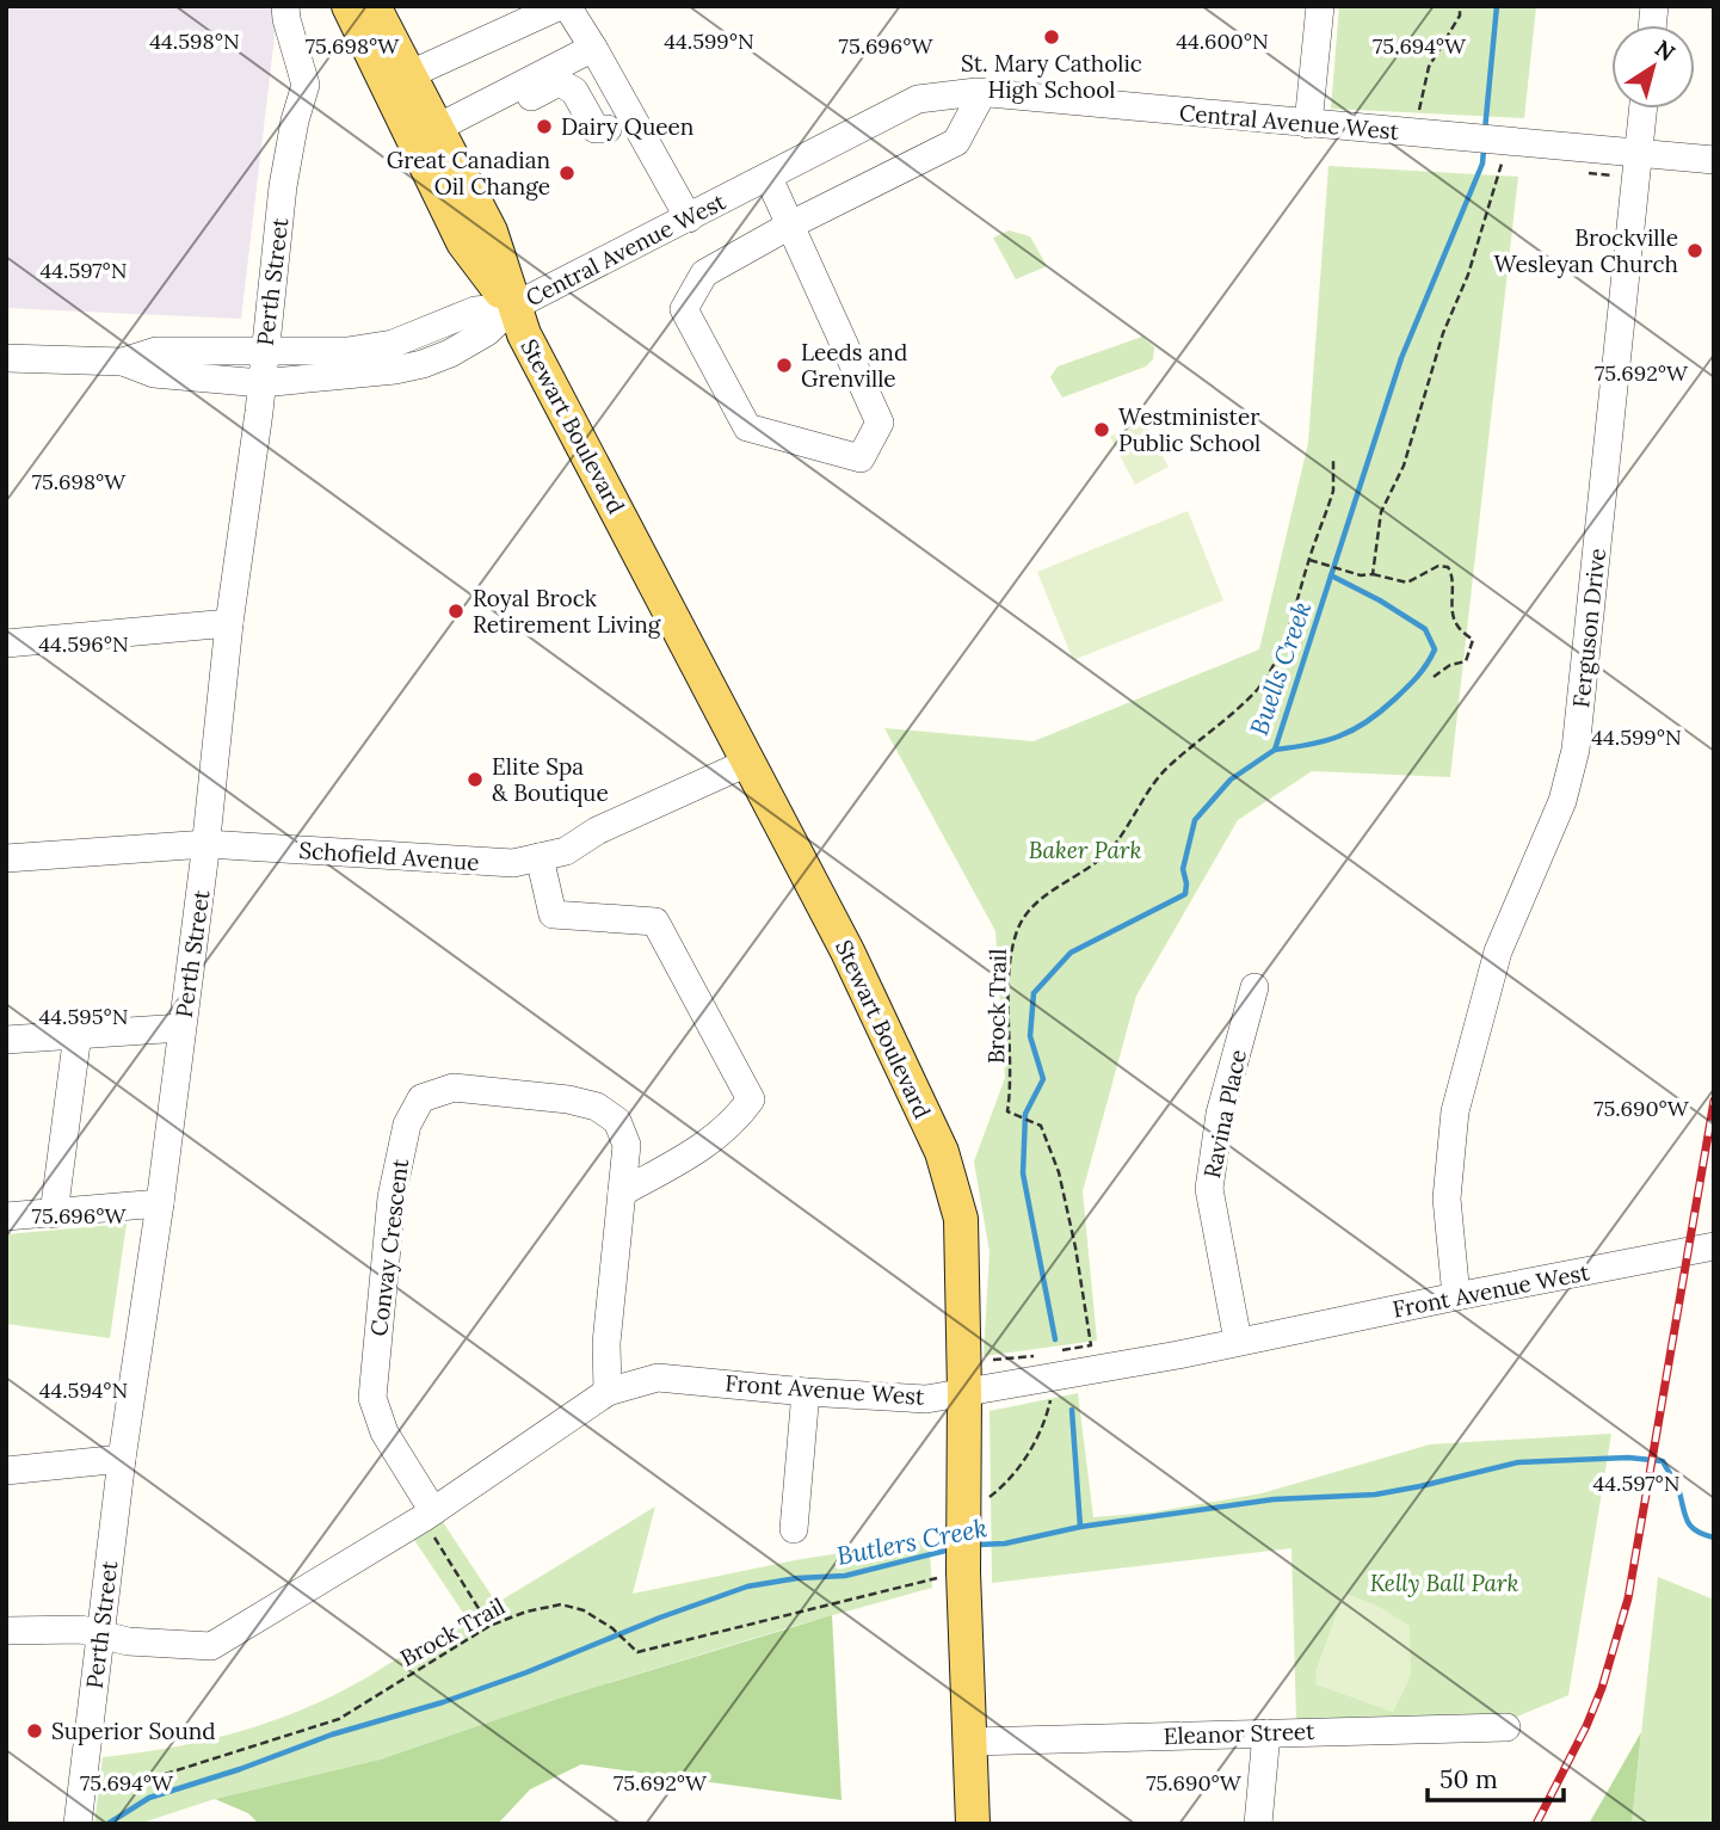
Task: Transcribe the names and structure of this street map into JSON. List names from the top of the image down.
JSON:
{
  "streets": {
    "main road": ["Stewart Boulevard"],
    "street": [
      "Central Avenue West",
      "Perth Street",
      "Ferguson Drive",
      "Schofield Avenue",
      "Ravina Place",
      "Convay Crescent",
      "Front Avenue West",
      "Eleanor Street"
    ],
    "path": ["Brock Trail"]
  },
  "crossings": [
    ["Central Avenue West", "Perth Street"],
    ["Central Avenue West", "Stewart Boulevard"],
    ["Central Avenue West", "Ferguson Drive"],
    ["Perth Street", "Schofield Avenue"],
    ["Perth Street", "Brock Trail"],
    ["Perth Street", "Front Avenue West"],
    ["Stewart Boulevard", "Schofield Avenue"],
    ["Stewart Boulevard", "Brock Trail"],
    ["Stewart Boulevard", "Front Avenue West"],
    ["Stewart Boulevard", "Eleanor Street"],
    ["Ferguson Drive", "Front Avenue West"],
    ["Brock Trail", "Front Avenue West"],
    ["Ravina Place", "Front Avenue West"],
    ["Convay Crescent", "Front Avenue West"]
  ],
  "water": ["Buells Creek", "Butlers Creek"],
  "parks": ["Baker Park", "Kelly Ball Park"],
  "places": [
    "St. Mary Catholic High School",
    "Dairy Queen",
    "Great Canadian Oil Change",
    "Brockville Wesleyan Church",
    "Leeds and Grenville",
    "Westminister Public School",
    "Royal Brock Retirement Living",
    "Elite Spa & Boutique",
    "Superior Sound"
  ],
  "scale_bar": "50 m",
  "north": "top right",
  "coordinates": [
    "44.599°N",
    "44.598°N",
    "44.600°N",
    "75.698°W",
    "75.696°W",
    "75.694°W",
    "44.597°N",
    "75.692°W",
    "44.596°N",
    "44.595°N",
    "75.690°W",
    "44.594°N"
  ]
}
